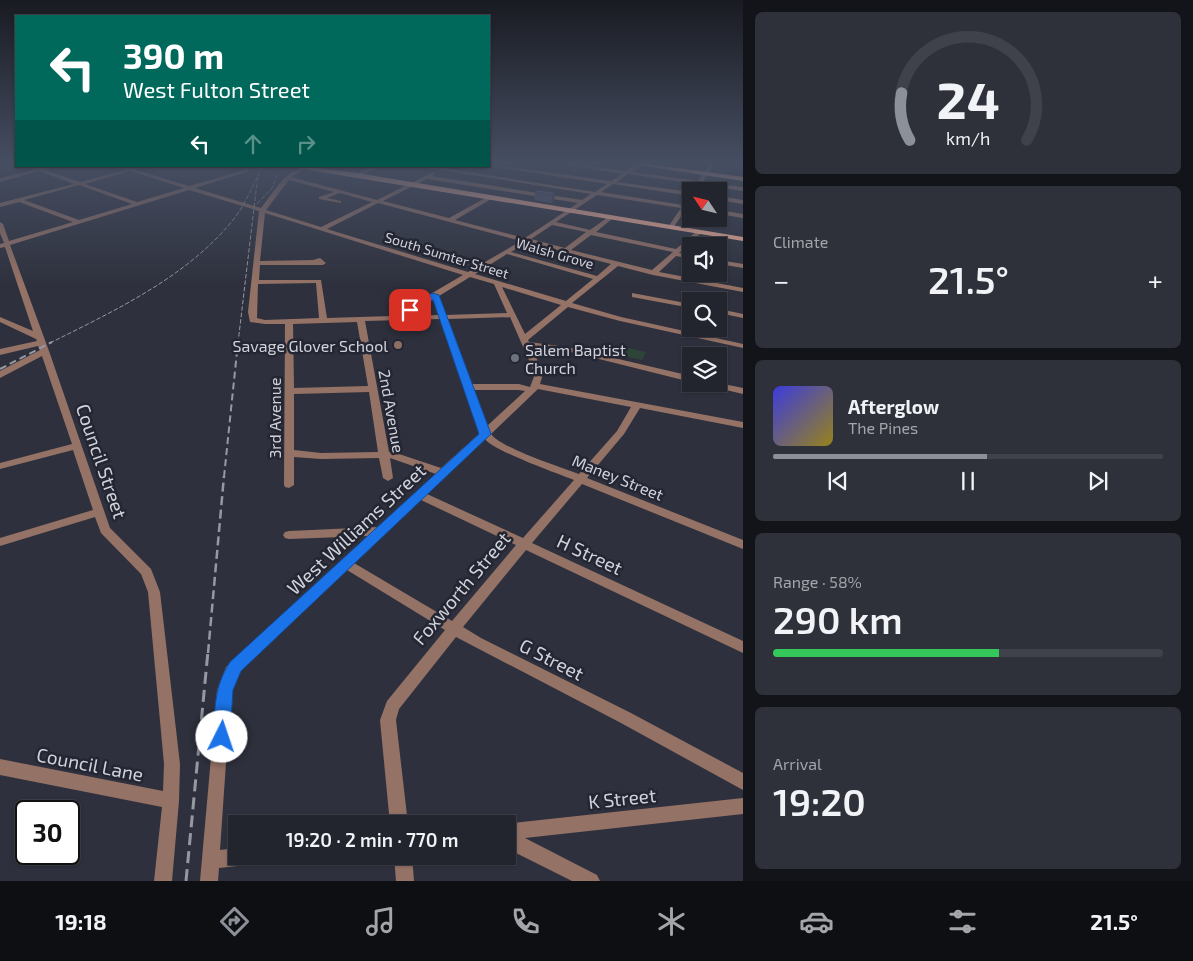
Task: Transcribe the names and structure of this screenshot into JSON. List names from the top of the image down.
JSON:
{
  "streets": {
    "street": [
      "Walsh Grove",
      "South Sumter Street",
      "2nd Avenue",
      "3rd Avenue",
      "Council Street",
      "Maney Street",
      "West Williams Street",
      "H Street",
      "Foxworth Street",
      "G Street",
      "Council Lane",
      "K Street"
    ]
  },
  "crossings": [
    ["Council Street", "Council Lane"],
    ["Maney Street", "West Williams Street"],
    ["Maney Street", "Foxworth Street"],
    ["West Williams Street", "H Street"],
    ["West Williams Street", "G Street"],
    ["H Street", "Foxworth Street"],
    ["Foxworth Street", "G Street"]
  ],
  "places": ["Savage Glover School", "Salem Baptist Church"],
  "north": "top left",
  "page": {
    "turn": ["390 m", "West Fulton Street"],
    "tile": [
      "Climate",
      ["Range · 58%", "290 km"],
      ["Arrival", "19:20"]
    ],
    "heat": ["−", "21.5°", "+"],
    "song": ["Afterglow", "The Pines"],
    "limit": "30",
    "trip": "19:20 · 2 min · 770 m",
    "tabs": ["19:18", "21.5°"],
    "gauge": ["24", "km/h"]
  }
}
